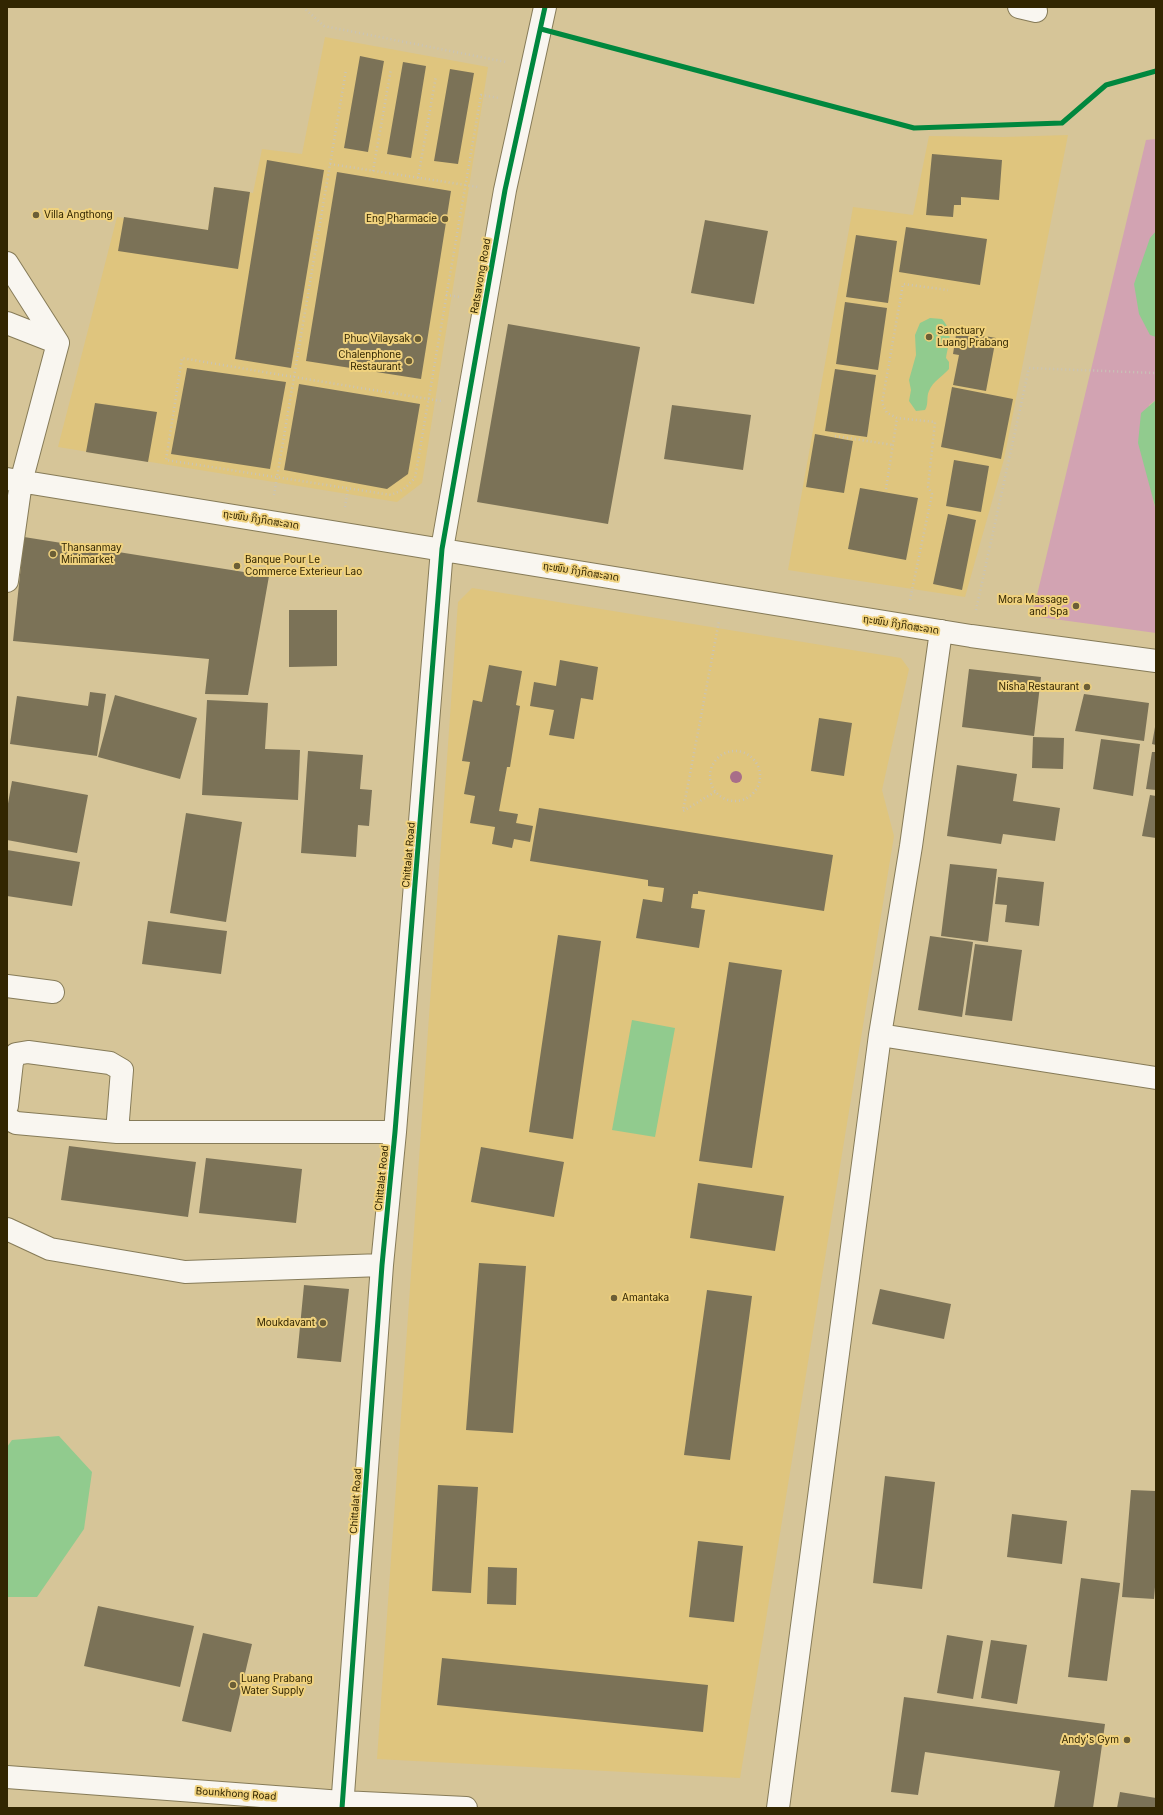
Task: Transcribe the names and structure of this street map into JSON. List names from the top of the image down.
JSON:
{
  "streets": {
    "street": [
      "Ratsavong Road",
      "ຖະໜົນ ກິງກິດສະລາດ",
      "Chittalat Road",
      "Bounkhong Road"
    ]
  },
  "crossings": [
    ["Ratsavong Road", "ຖະໜົນ ກິງກິດສະລາດ"],
    ["Ratsavong Road", "Chittalat Road"],
    ["ຖະໜົນ ກິງກິດສະລາດ", "Chittalat Road"],
    ["Chittalat Road", "Bounkhong Road"]
  ],
  "places": [
    "Villa Angthong",
    "Eng Pharmacie",
    "Sanctuary Luang Prabang",
    "Phuc Vilaysak",
    "Chalenphone Restaurant",
    "Thansanmay Minimarket",
    "Banque Pour Le Commerce Exterieur Lao",
    "Mora Massage and Spa",
    "Nisha Restaurant",
    "Amantaka",
    "Moukdavant",
    "Luang Prabang Water Supply",
    "Andy's Gym"
  ]
}
